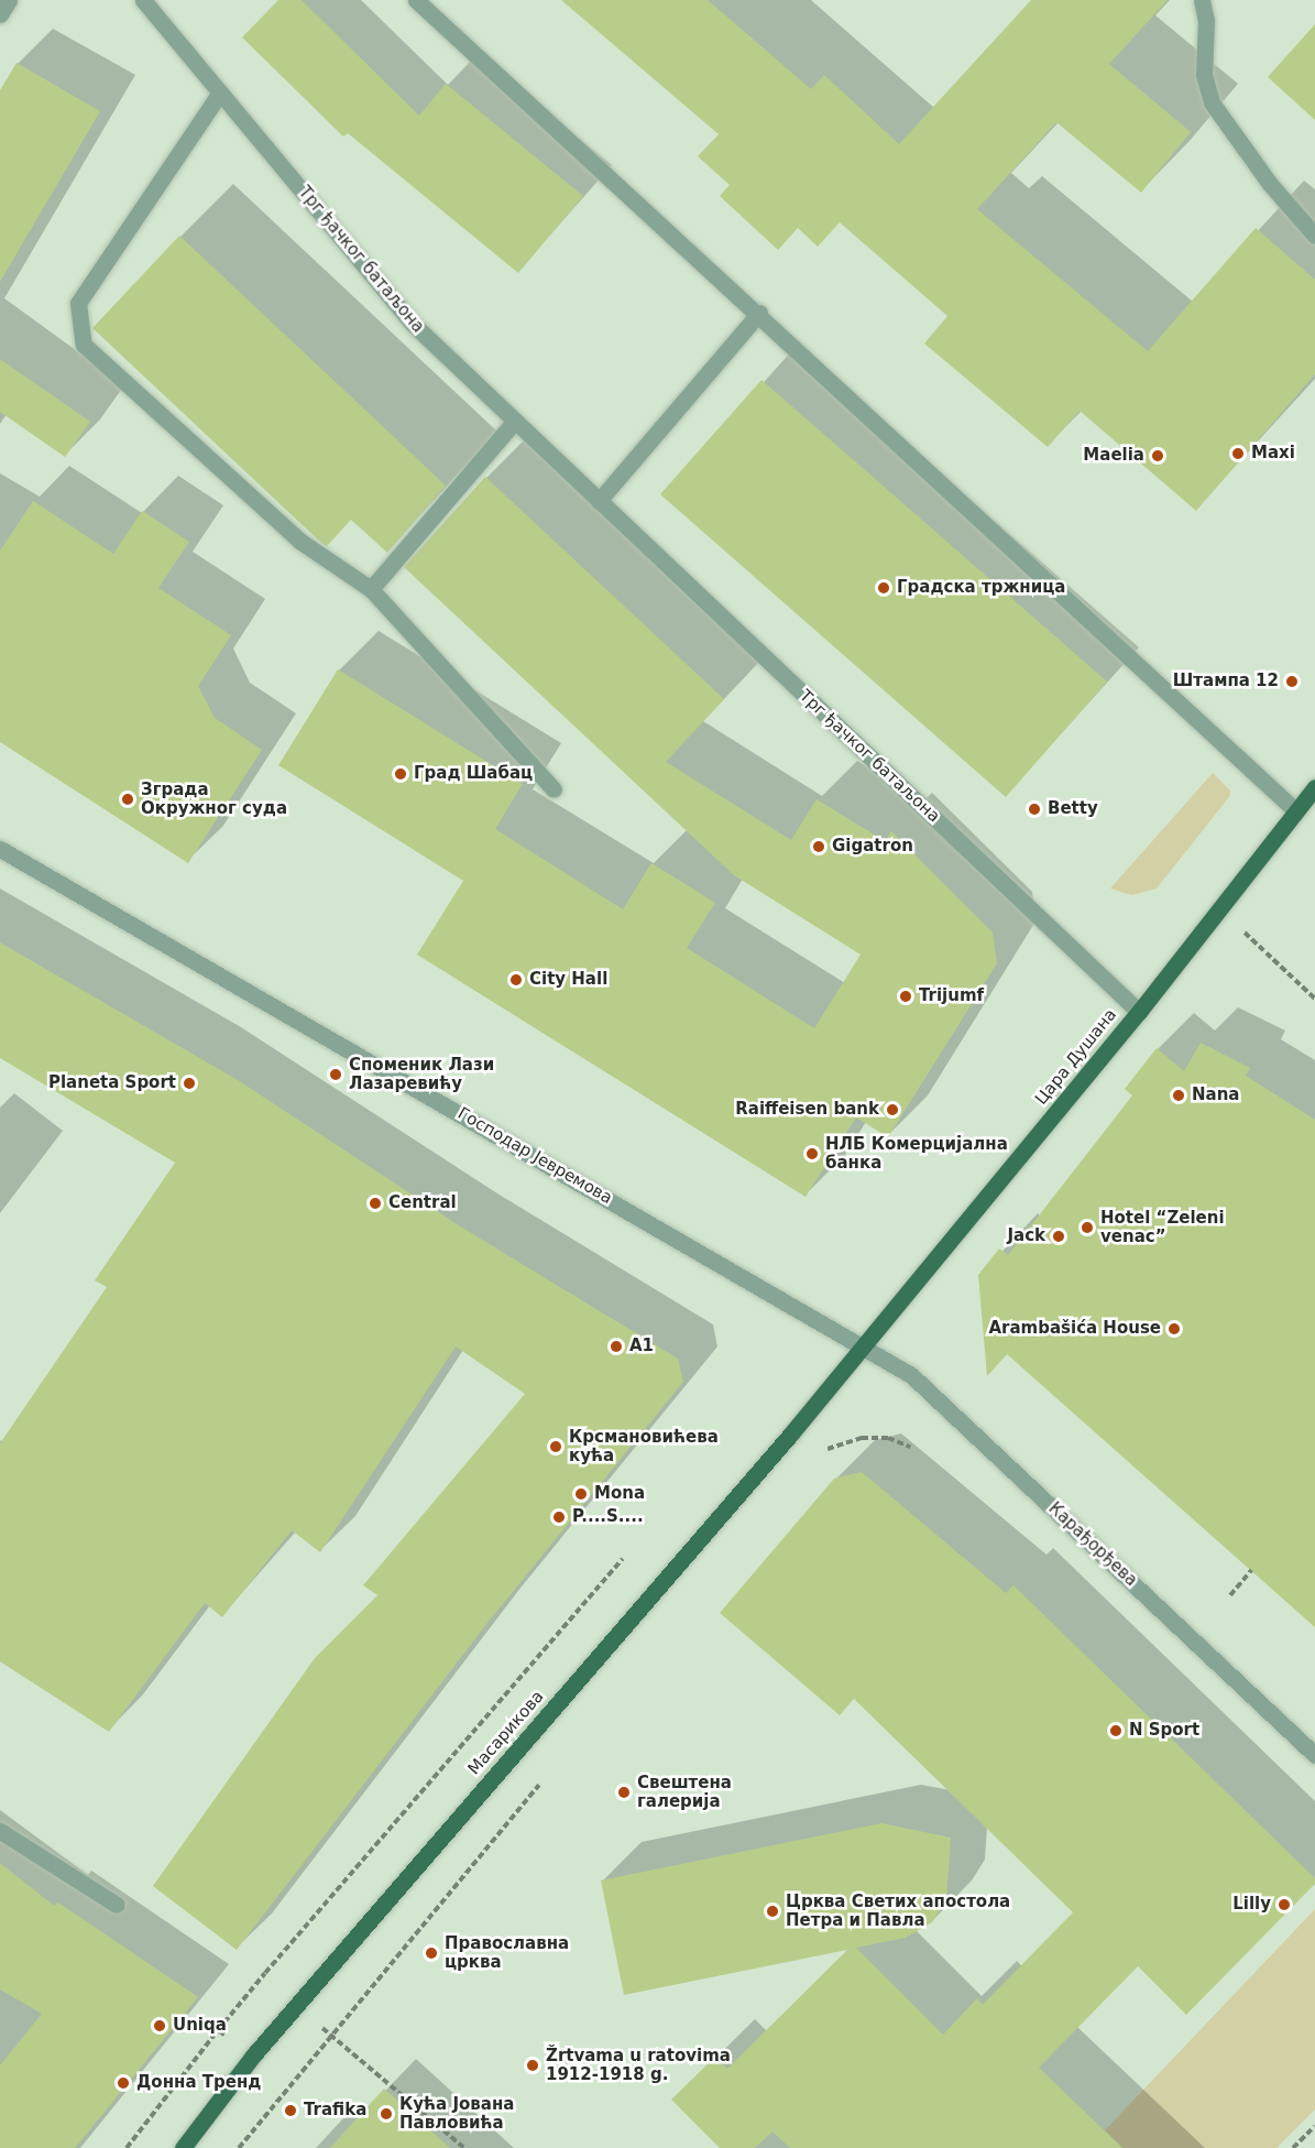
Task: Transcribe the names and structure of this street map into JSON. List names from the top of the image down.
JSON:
{
  "streets": {
    "main road": ["Цара Душана", "Масарикова"],
    "street": ["Трг ђачког батаљона", "Господар Јевремова", "Карађорђева"]
  },
  "crossings": [
    ["Трг ђачког батаљона", "Цара Душана"],
    ["Цара Душана", "Господар Јевремова"],
    ["Цара Душана", "Карађорђева"],
    ["Цара Душана", "Масарикова"],
    ["Господар Јевремова", "Карађорђева"],
    ["Господар Јевремова", "Масарикова"],
    ["Карађорђева", "Масарикова"]
  ],
  "places": [
    "Maxi",
    "Maelia",
    "Градска тржница",
    "Штампа 12",
    "Град Шабац",
    "Зграда Окружног суда",
    "Betty",
    "Gigatron",
    "City Hall",
    "Trijumf",
    "Споменик Лази Лазаревићу",
    "Planeta Sport",
    "Nana",
    "Raiffeisen bank",
    "НЛБ Комерцијална банка",
    "Central",
    "Hotel “Zeleni venac”",
    "Jack",
    "Arambašića House",
    "A1",
    "Крсмановићева кућа",
    "Mona",
    "P....S....",
    "N Sport",
    "Свештена галерија",
    "Lilly",
    "Црква Светих апостола Петра и Павла",
    "Православна црква",
    "Uniqa",
    "Žrtvama u ratovima 1912-1918 g.",
    "Донна Тренд",
    "Trafika",
    "Кућа Јована Павловића"
  ]
}
